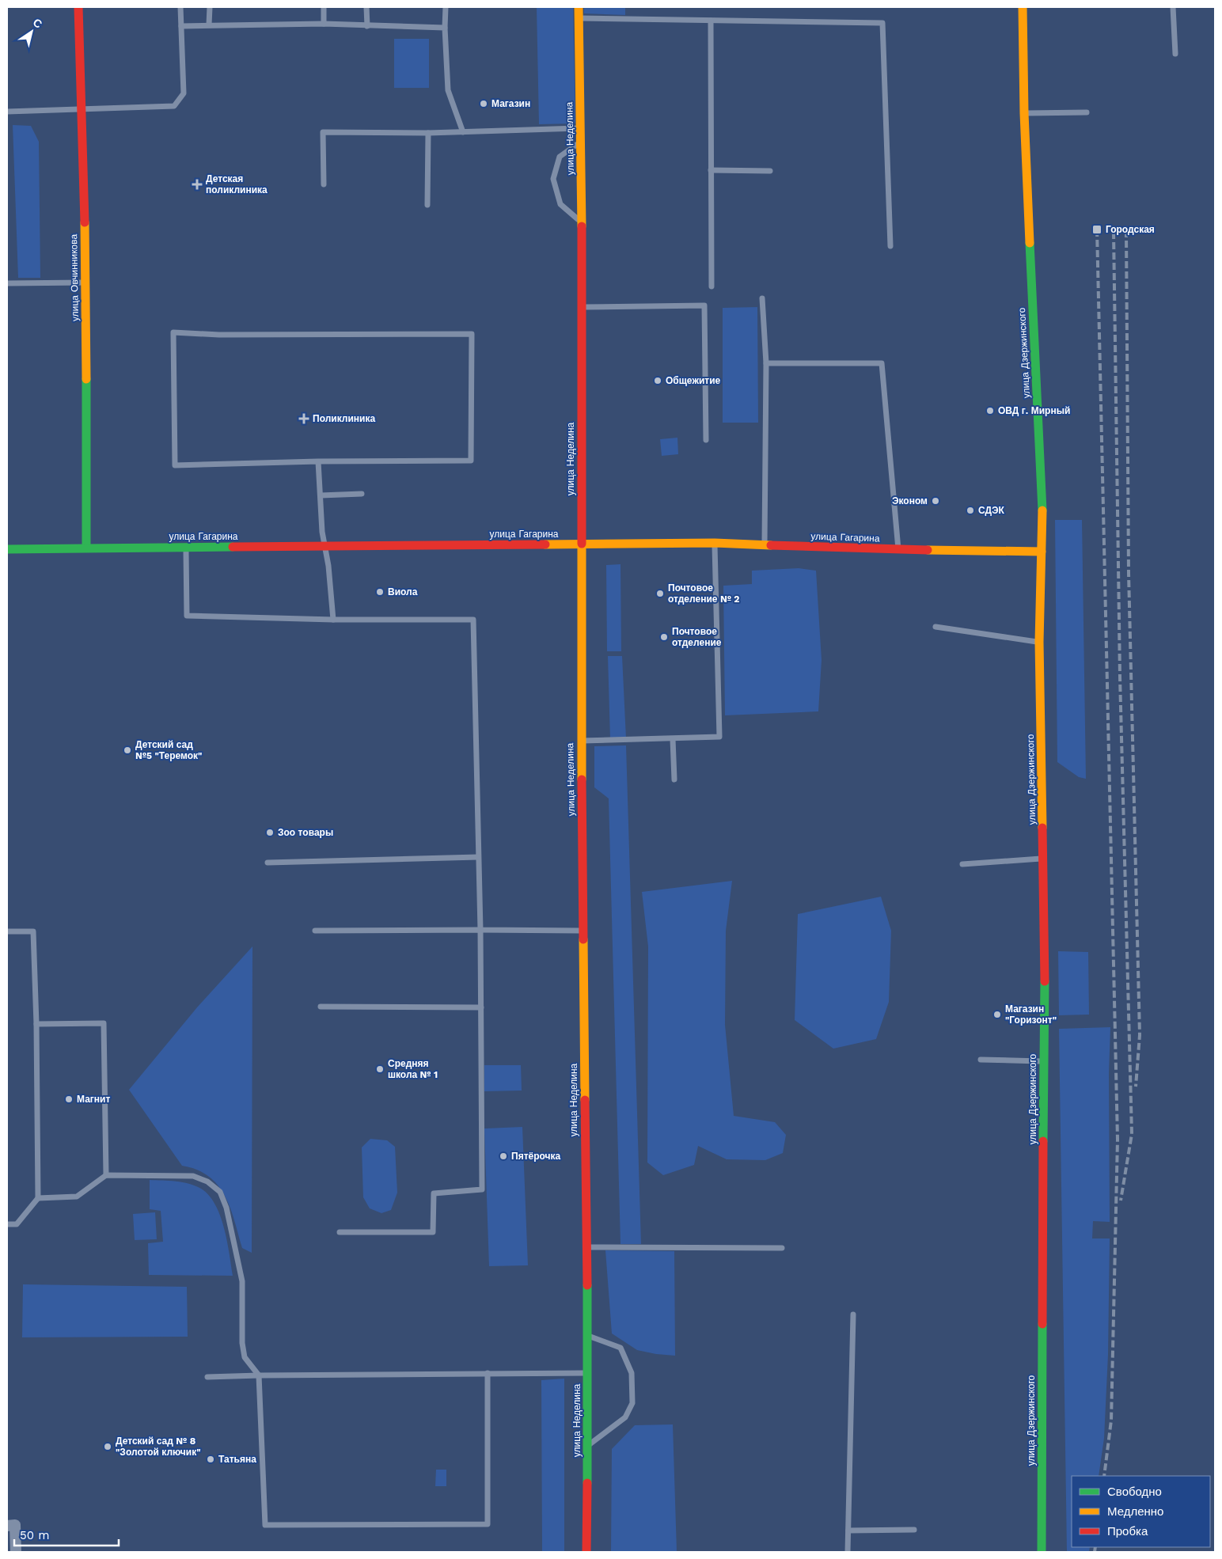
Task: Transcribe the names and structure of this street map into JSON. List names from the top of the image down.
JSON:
{
  "streets": {
    "street": [
      "улица Неделина",
      "улица Овчинникова",
      "улица Дзержинского",
      "улица Гагарина"
    ]
  },
  "crossings": [
    ["улица Неделина", "улица Гагарина"],
    ["улица Овчинникова", "улица Гагарина"],
    ["улица Дзержинского", "улица Гагарина"]
  ],
  "places": {
    "other": [
      "Магазин",
      "Общежитие",
      "ОВД г. Мирный",
      "Эконом",
      "СДЭК",
      "Виола",
      "Почтовое отделение № 2",
      "Почтовое отделение",
      "Детский сад №5 \"Теремок\"",
      "Зоо товары",
      "Магазин \"Горизонт\"",
      "Средняя школа № 1",
      "Магнит",
      "Пятёрочка",
      "Детский сад № 8 \"Золотой ключик\"",
      "Татьяна"
    ],
    "health": ["Детская поликлиника", "Поликлиника"],
    "transit": ["Городская"]
  },
  "legend": ["Свободно", "Медленно", "Пробка"],
  "scale_bar": "50 m",
  "north": "top right"
}
